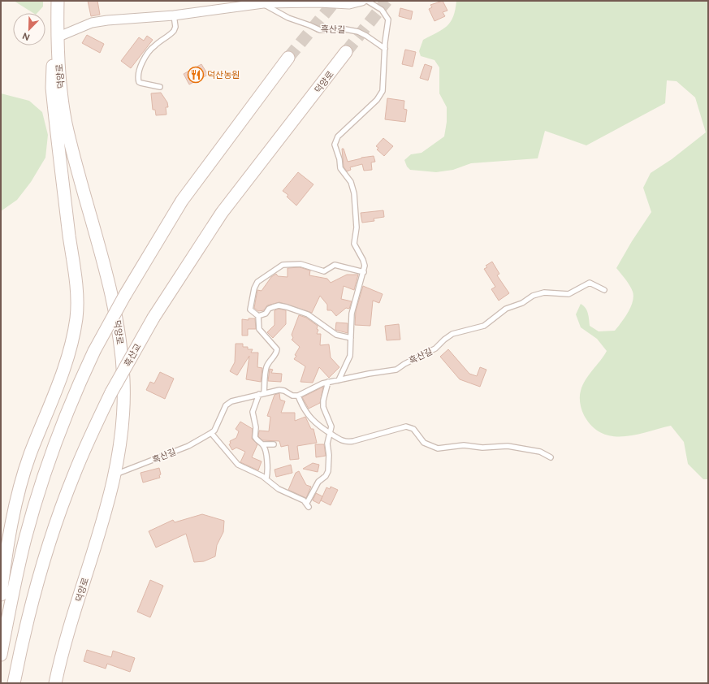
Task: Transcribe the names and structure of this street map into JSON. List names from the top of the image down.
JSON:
{
  "streets": {
    "main road": ["덕양로", "흑산교"],
    "lane": ["흑산길"]
  },
  "crossings": [
    ["흑산길", "덕양로"],
    ["덕양로", "흑산교"]
  ],
  "places": {
    "restaurant": ["덕산농원"]
  },
  "north": "bottom left"
}
